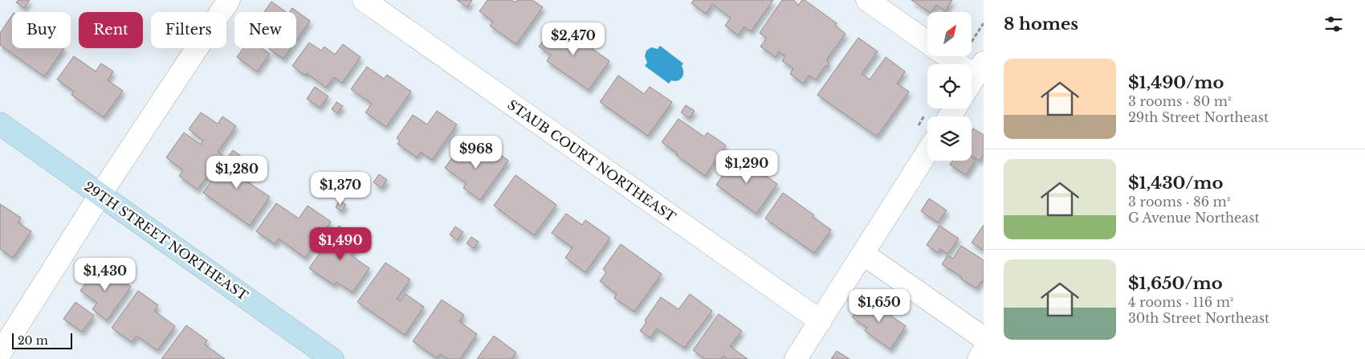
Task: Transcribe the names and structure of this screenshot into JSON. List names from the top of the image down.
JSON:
{
  "streets": {
    "main road": ["29TH STREET NORTHEAST"],
    "street": ["STAUB COURT NORTHEAST"]
  },
  "scale_bar": "20 m",
  "north": "top right",
  "page": {
    "heading": "8 homes",
    "chip": [
      "Buy",
      "Rent",
      "Filters",
      "New"
    ],
    "price": [
      "$2,470",
      "$968",
      "$1,290",
      "$1,280",
      "$1,370",
      "$1,490",
      "$1,430",
      "$1,650"
    ],
    "list": [
      {
        "name": "$1,490/mo",
        "note": "3 rooms · 80 m² · 29th Street Northeast"
      },
      {
        "name": "$1,430/mo",
        "note": "3 rooms · 86 m² · G Avenue Northeast"
      },
      {
        "name": "$1,650/mo",
        "note": "4 rooms · 116 m² · 30th Street Northeast"
      }
    ],
    "scale": "20 m"
  }
}
